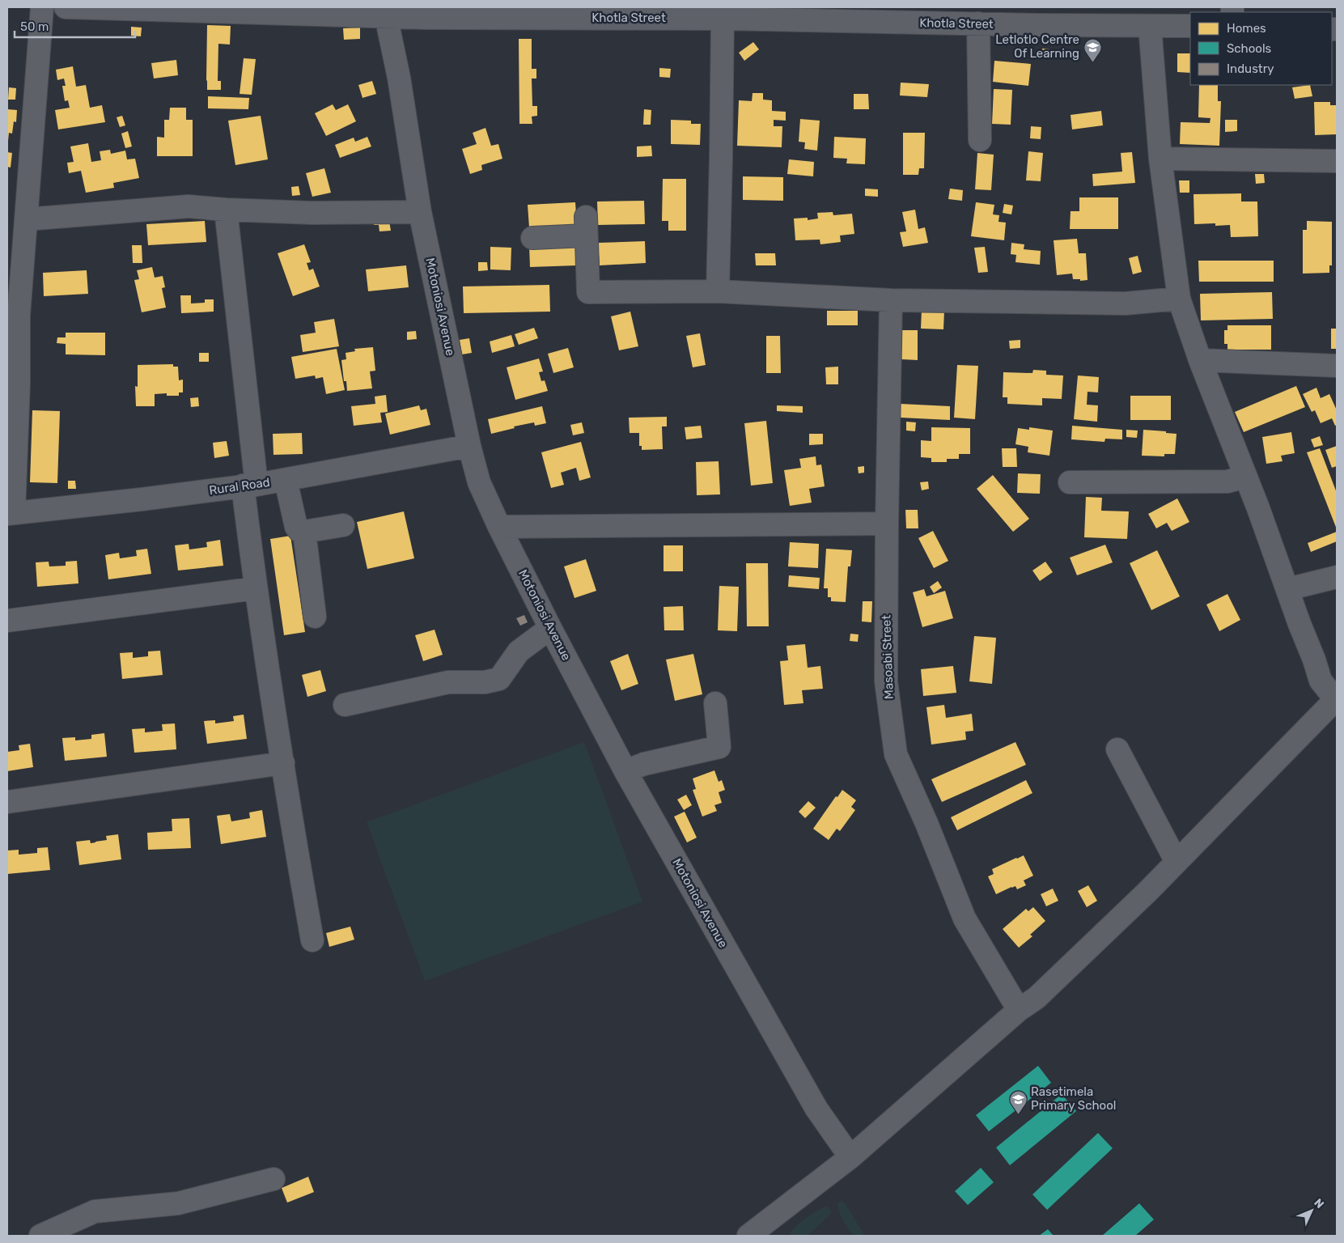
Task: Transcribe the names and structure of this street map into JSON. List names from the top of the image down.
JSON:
{
  "streets": {
    "street": [
      "Khotla Street",
      "Motoniosi Avenue",
      "Rural Road",
      "Masoabi Street"
    ]
  },
  "crossings": [
    ["Khotla Street", "Motoniosi Avenue"],
    ["Motoniosi Avenue", "Rural Road"]
  ],
  "places": {
    "school or university": ["Letlotlo Centre Of Learning", "Rasetimela Primary School"]
  },
  "legend": ["Homes", "Schools", "Industry"],
  "scale_bar": "50 m",
  "north": "top right"
}
